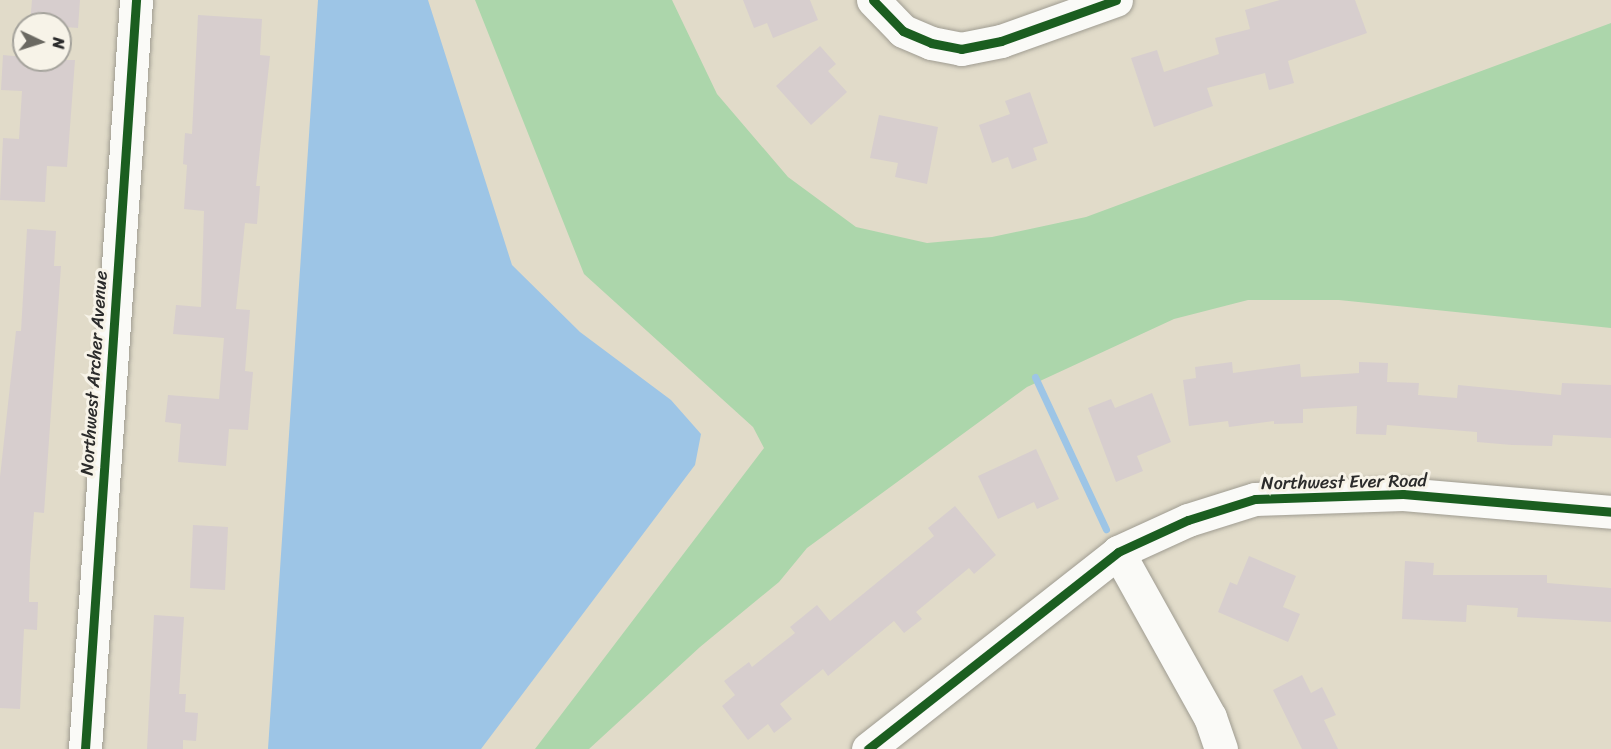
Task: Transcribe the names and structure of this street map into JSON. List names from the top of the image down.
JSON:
{
  "streets": {
    "street": ["Northwest Archer Avenue", "Northwest Ever Road"]
  },
  "north": "right"
}
